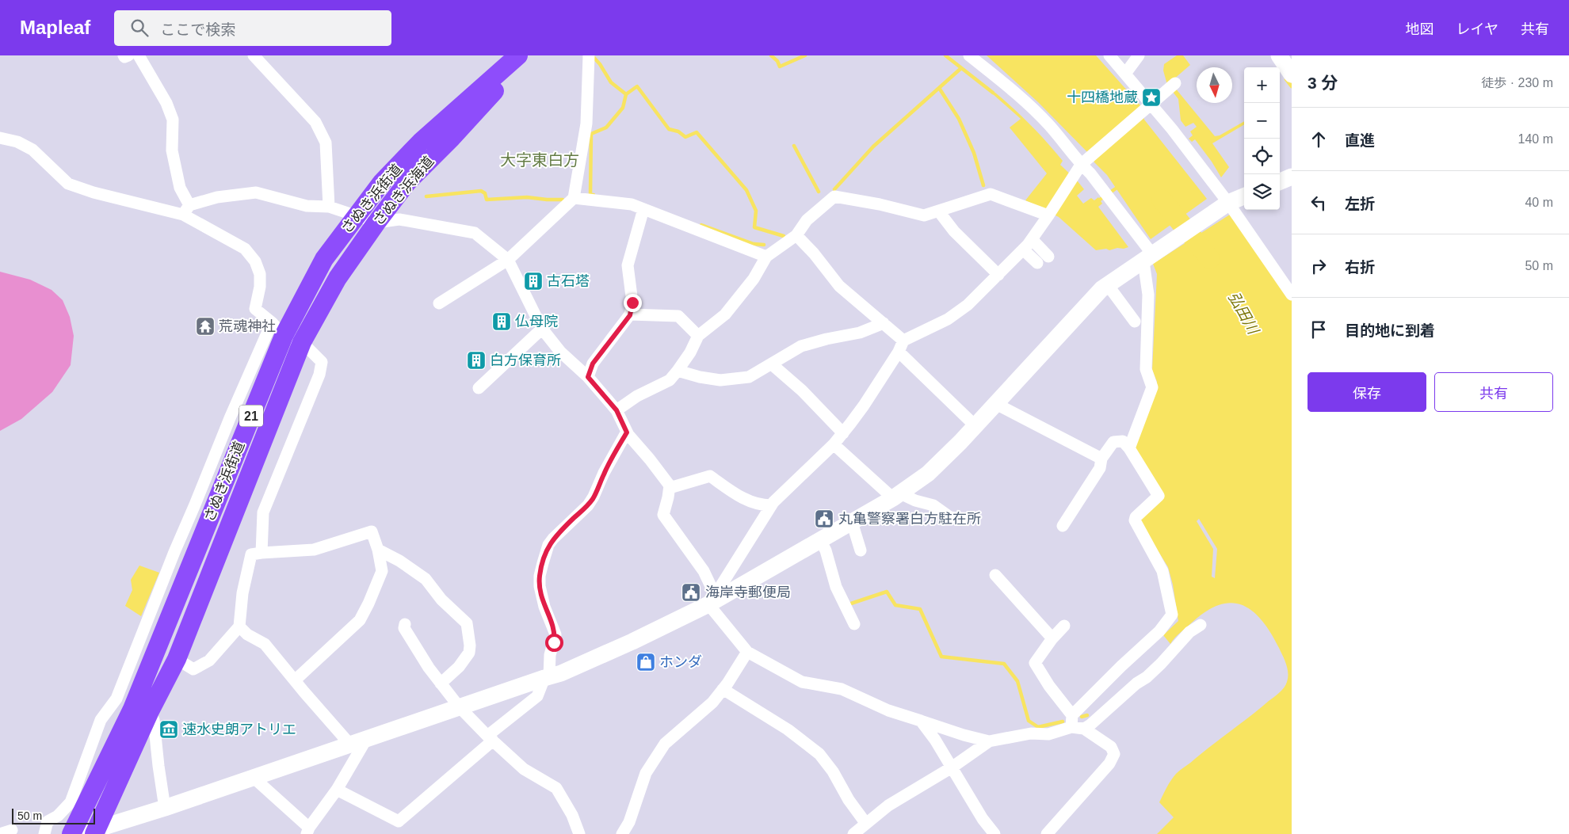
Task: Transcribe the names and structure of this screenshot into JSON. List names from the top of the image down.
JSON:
{
  "streets": {
    "main road": ["さぬき浜海道", "さぬき浜街道", "21"]
  },
  "crossings": [
    ["さぬき浜海道", "さぬき浜街道"]
  ],
  "districts": ["大字東白方"],
  "water": ["弘田川"],
  "places": {
    "place": ["十四橋地蔵"],
    "building": ["古石塔", "仏母院", "白方保育所"],
    "temple": ["荒魂神社"],
    "public building": ["丸亀警察署白方駐在所", "海岸寺郵便局"],
    "shop": ["ホンダ"],
    "museum": ["速水史朗アトリエ"]
  },
  "scale_bar": "50 m",
  "north": "bottom",
  "page": {
    "header": "Mapleaf",
    "search": "ここで検索",
    "nav": ["地図", "レイヤ", "共有"],
    "heading": ["3 分", "徒歩 · 230 m"],
    "map_buttons": ["+", "−"],
    "list": [
      ["直進", "140 m"],
      ["左折", "40 m"],
      ["右折", "50 m"],
      "目的地に到着"
    ],
    "buttons": ["保存", "共有"],
    "scale": "50 m"
  }
}
